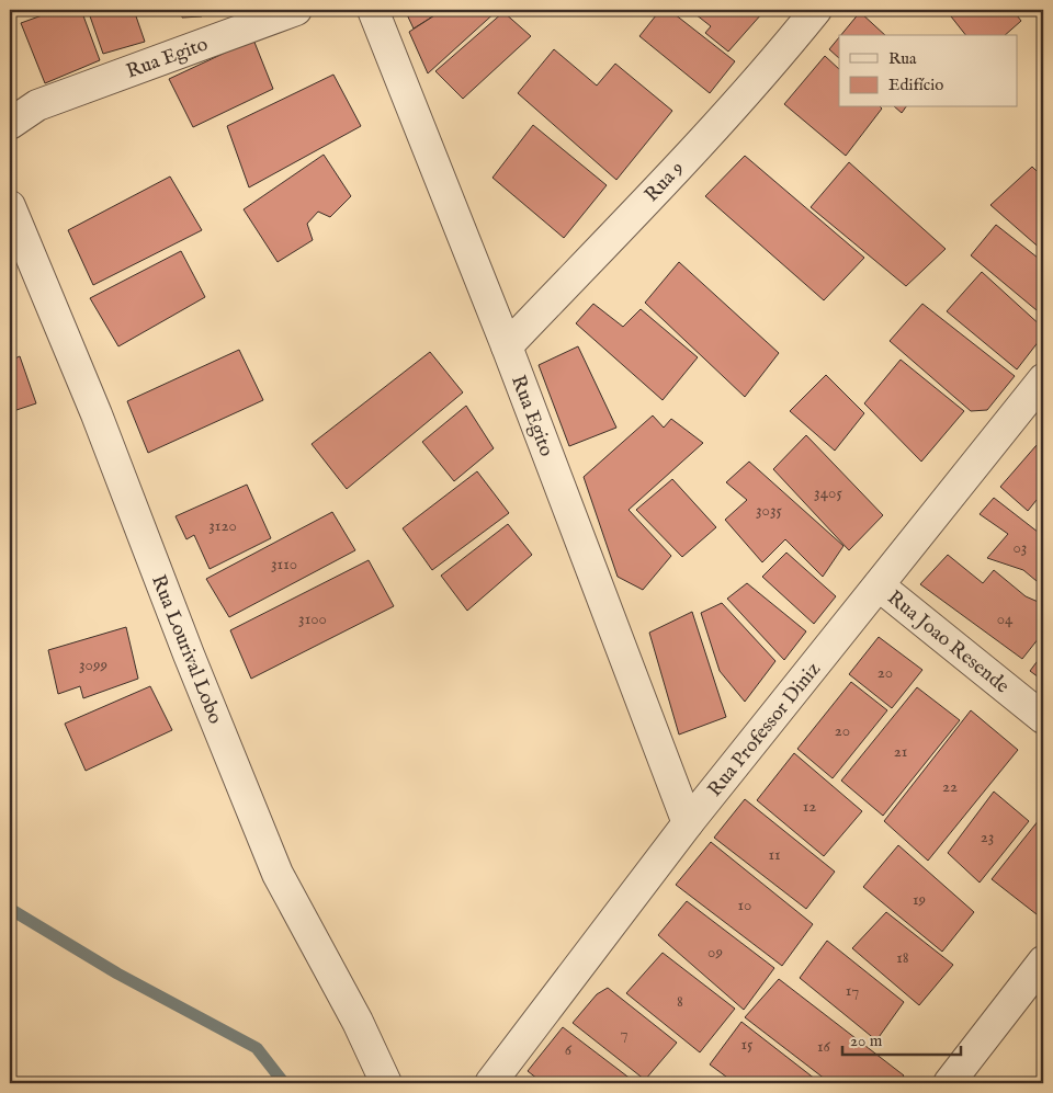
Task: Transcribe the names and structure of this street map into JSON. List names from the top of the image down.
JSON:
{
  "streets": {
    "street": [
      "Rua Egito",
      "Rua 9",
      "Rua Joao Resende",
      "Rua Lourival Lobo",
      "Rua Professor Diniz"
    ]
  },
  "crossings": [
    ["Rua Egito", "Rua 9"],
    ["Rua Egito", "Rua Professor Diniz"],
    ["Rua Joao Resende", "Rua Professor Diniz"]
  ],
  "house_numbers": [
    "3405",
    "3035",
    "3120",
    "03",
    "3110",
    "3100",
    "04",
    "3099",
    "20",
    "20",
    "21",
    "22",
    "12",
    "23",
    "11",
    "19",
    "10",
    "09",
    "18",
    "17",
    "8",
    "7",
    "15",
    "16",
    "6"
  ],
  "legend": ["Rua", "Edifício"],
  "scale_bar": "20 m"
}
